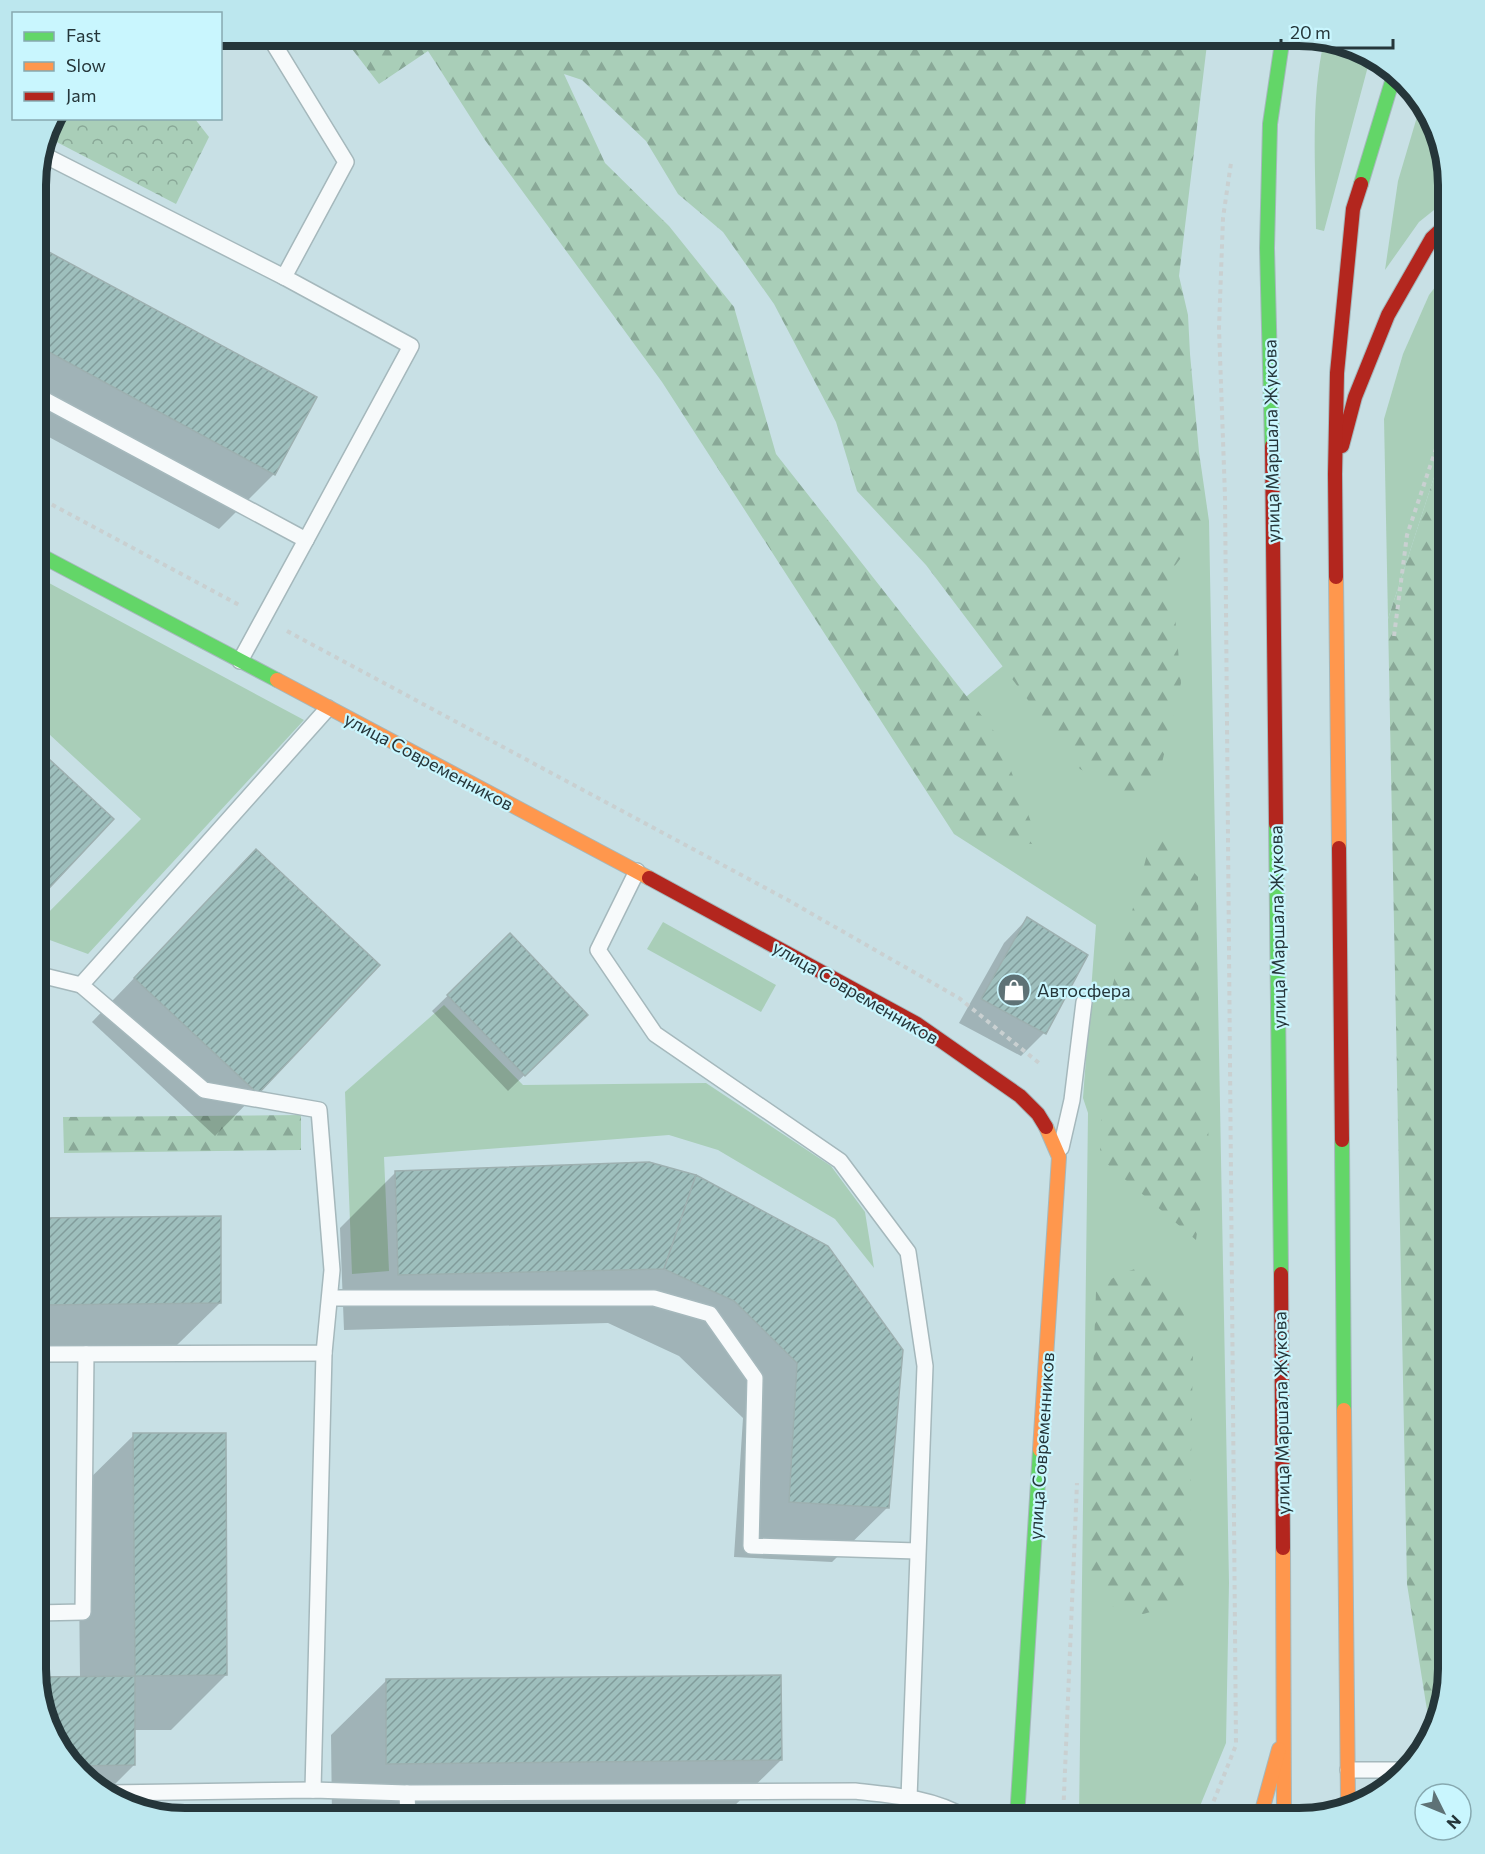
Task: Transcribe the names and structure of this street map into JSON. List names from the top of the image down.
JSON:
{
  "streets": {
    "main road": ["улица Маршала Жукова", "улица Современников"]
  },
  "places": {
    "shop": ["Автосфера"]
  },
  "legend": ["Fast", "Slow", "Jam"],
  "scale_bar": "20 m",
  "north": "bottom right"
}
